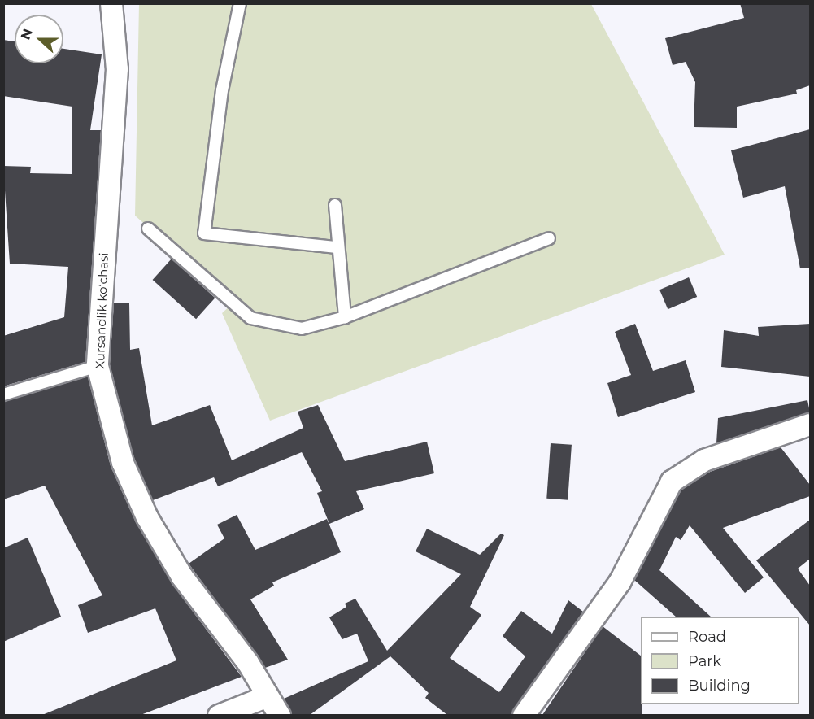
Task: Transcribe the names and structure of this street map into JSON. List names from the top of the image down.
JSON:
{
  "streets": {
    "street": ["Xursandlik koʻchasi"]
  },
  "legend": ["Road", "Park", "Building"],
  "north": "left"
}
